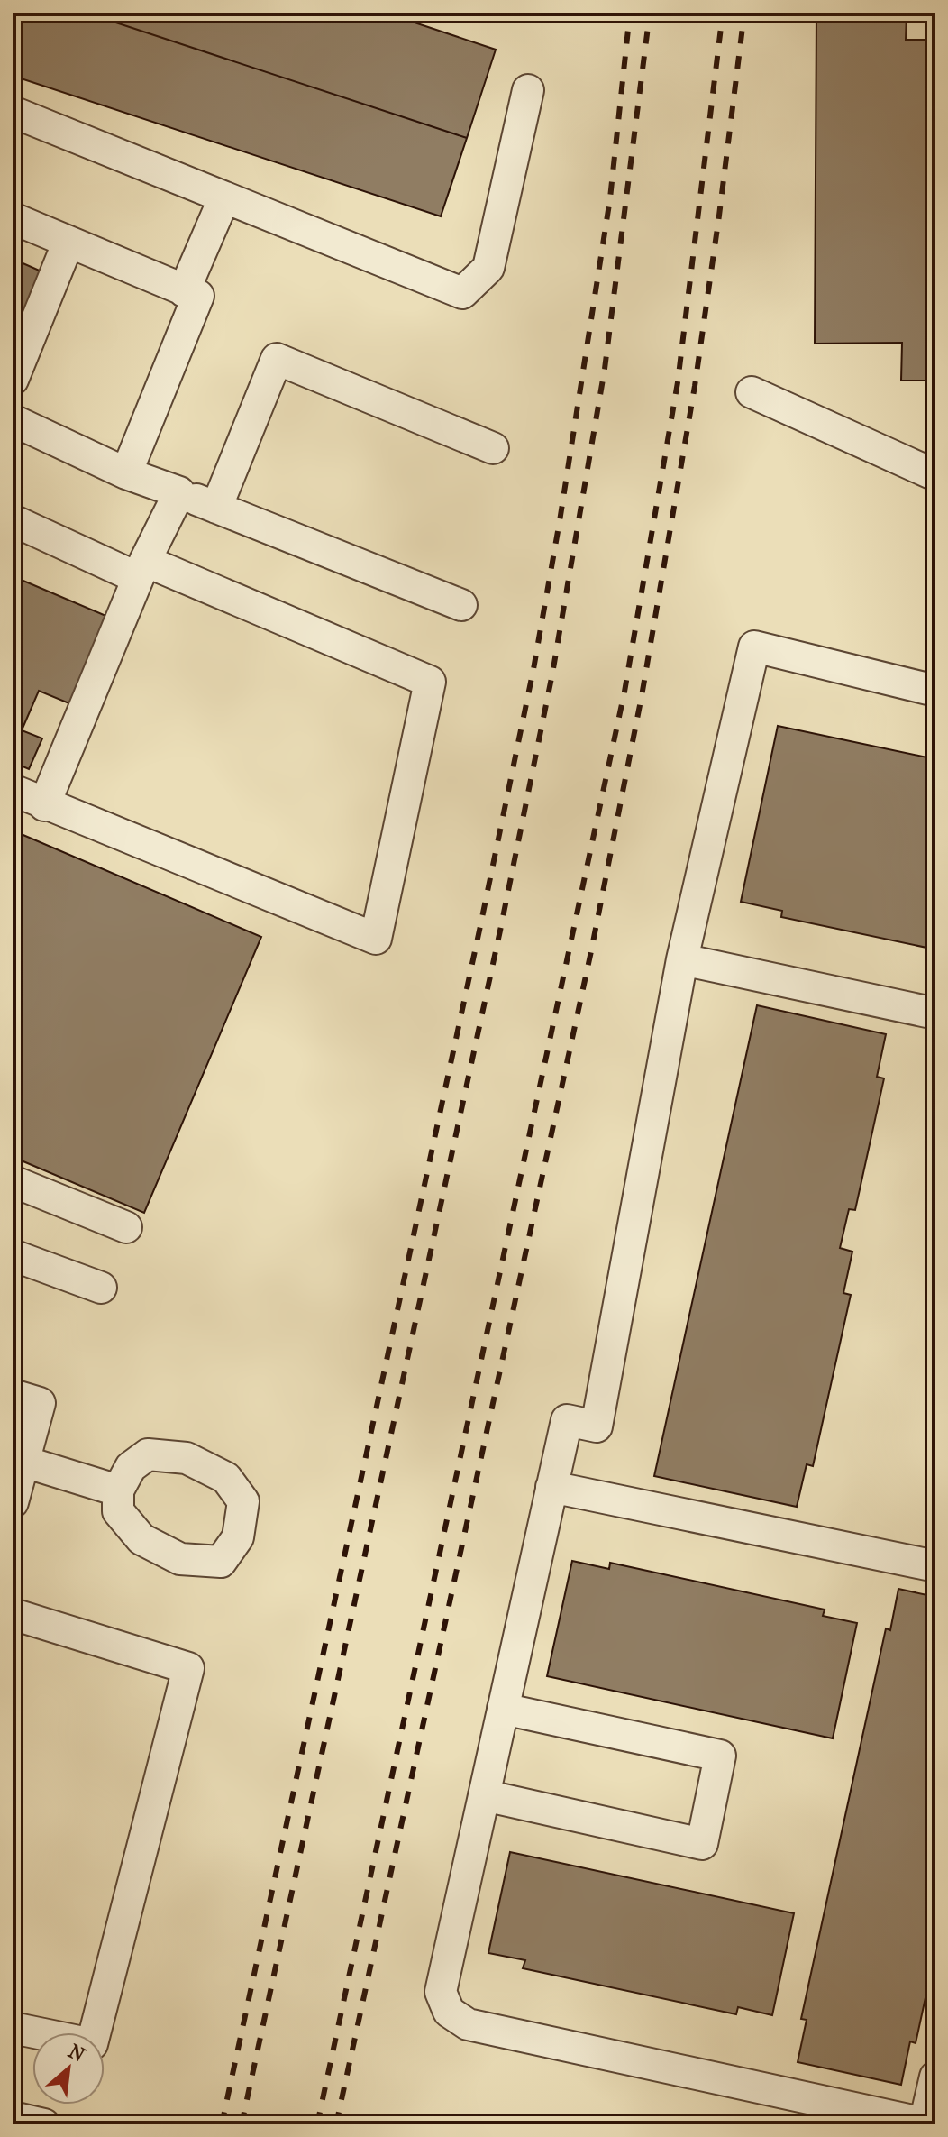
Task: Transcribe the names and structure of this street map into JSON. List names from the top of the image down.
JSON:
{
  "north": "top right"
}
